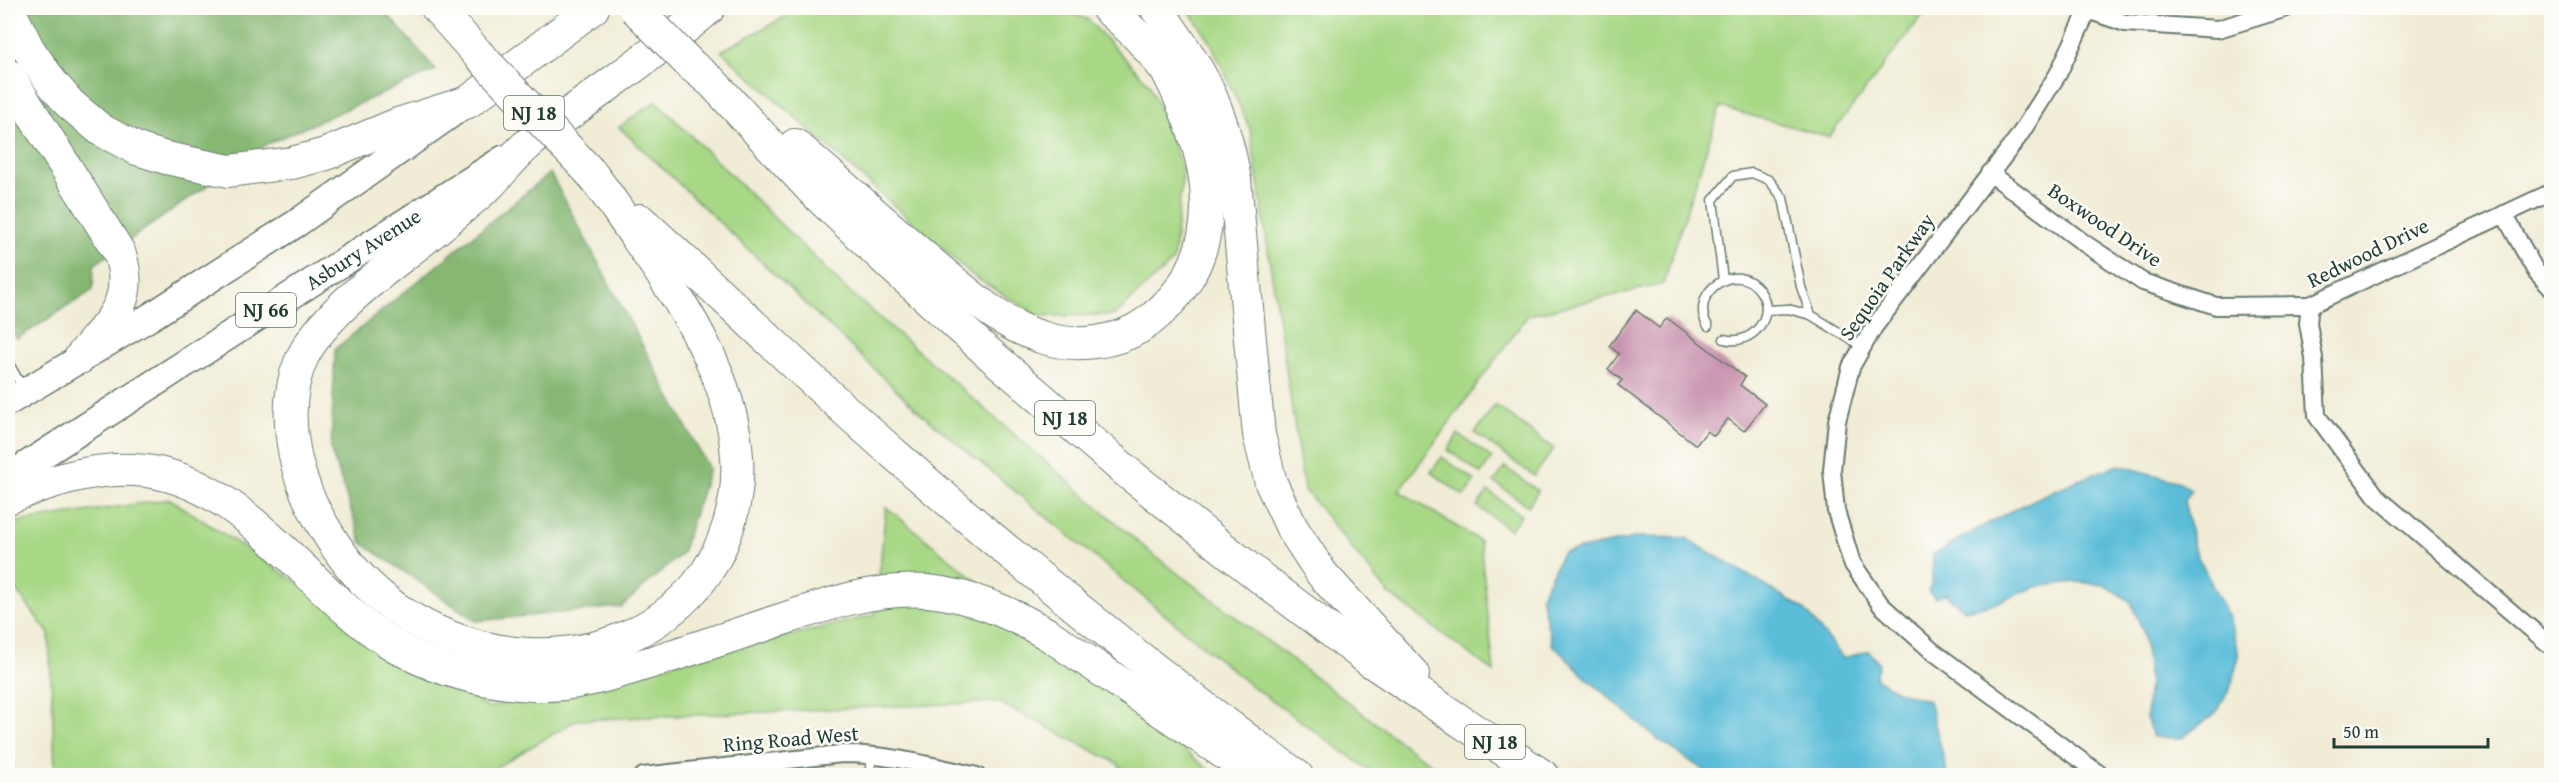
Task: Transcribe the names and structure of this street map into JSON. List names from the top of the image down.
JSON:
{
  "streets": {
    "highway": ["NJ 18", "Asbury Avenue", "NJ 66"],
    "street": [
      "Boxwood Drive",
      "Redwood Drive",
      "Sequoia Parkway",
      "Ring Road West"
    ]
  },
  "crossings": [
    ["Boxwood Drive", "Redwood Drive"],
    ["Boxwood Drive", "Sequoia Parkway"]
  ],
  "scale_bar": "50 m"
}
